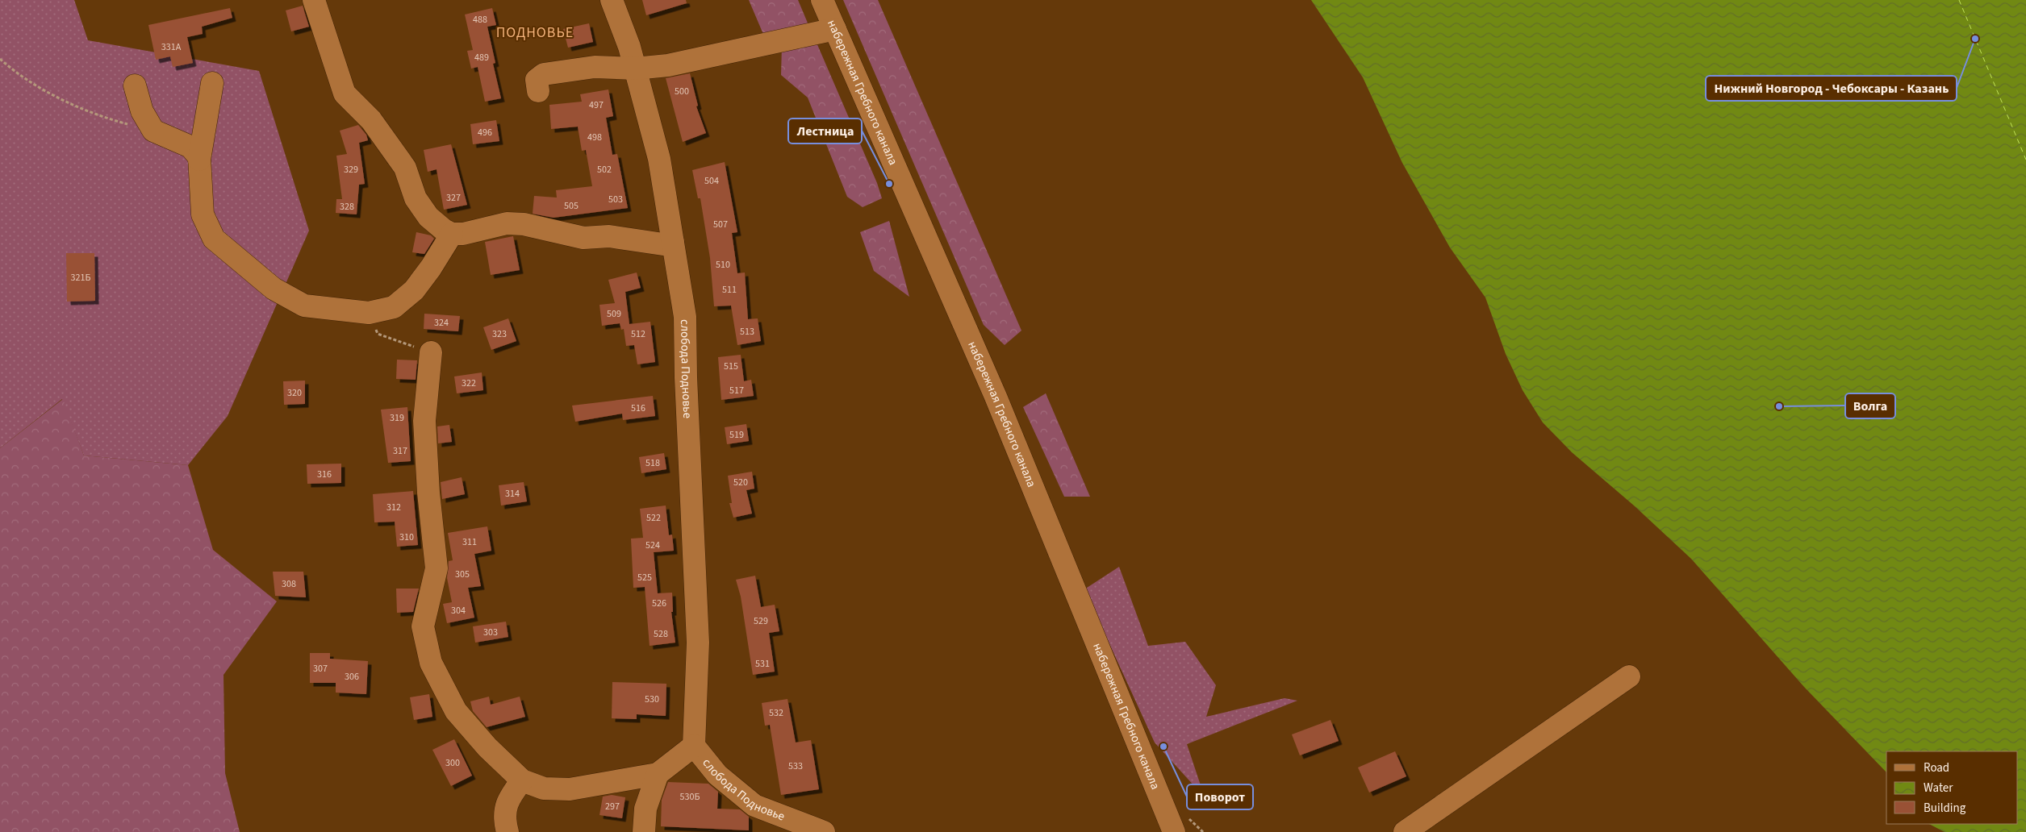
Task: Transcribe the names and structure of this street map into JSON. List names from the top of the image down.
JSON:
{
  "streets": {
    "street": ["набережная Гребного канала", "слобода Подновье"]
  },
  "districts": ["ПОДНОВЬЕ"],
  "places": [
    "Нижний Новгород - Чебоксары - Казань",
    "Лестница",
    "Волга",
    "Поворот"
  ],
  "house_numbers": [
    "488",
    "331А",
    "489",
    "500",
    "497",
    "496",
    "498",
    "329",
    "502",
    "504",
    "327",
    "503",
    "505",
    "328",
    "507",
    "510",
    "321Б",
    "511",
    "509",
    "324",
    "513",
    "323",
    "512",
    "515",
    "322",
    "517",
    "320",
    "516",
    "319",
    "519",
    "317",
    "518",
    "316",
    "520",
    "314",
    "312",
    "522",
    "310",
    "311",
    "524",
    "305",
    "525",
    "308",
    "526",
    "304",
    "529",
    "303",
    "528",
    "531",
    "307",
    "306",
    "530",
    "532",
    "300",
    "533",
    "530Б",
    "297"
  ],
  "legend": ["Road", "Water", "Building"]
}
